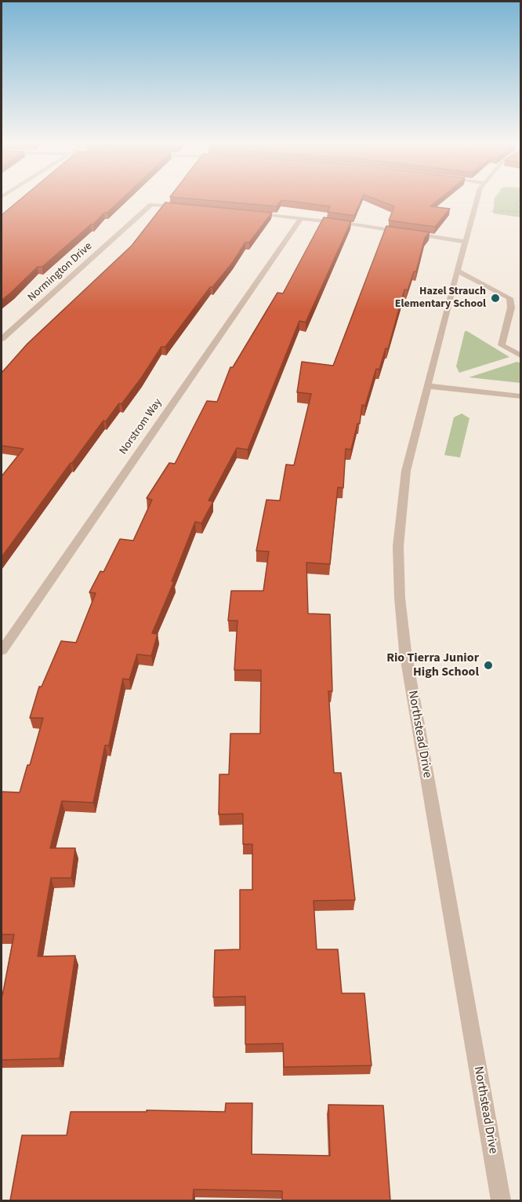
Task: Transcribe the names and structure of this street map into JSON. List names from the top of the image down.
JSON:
{
  "streets": {
    "street": ["Normington Drive", "Norstrom Way", "Northstead Drive"]
  },
  "places": ["Hazel Strauch Elementary School", "Rio Tierra Junior High School"]
}
